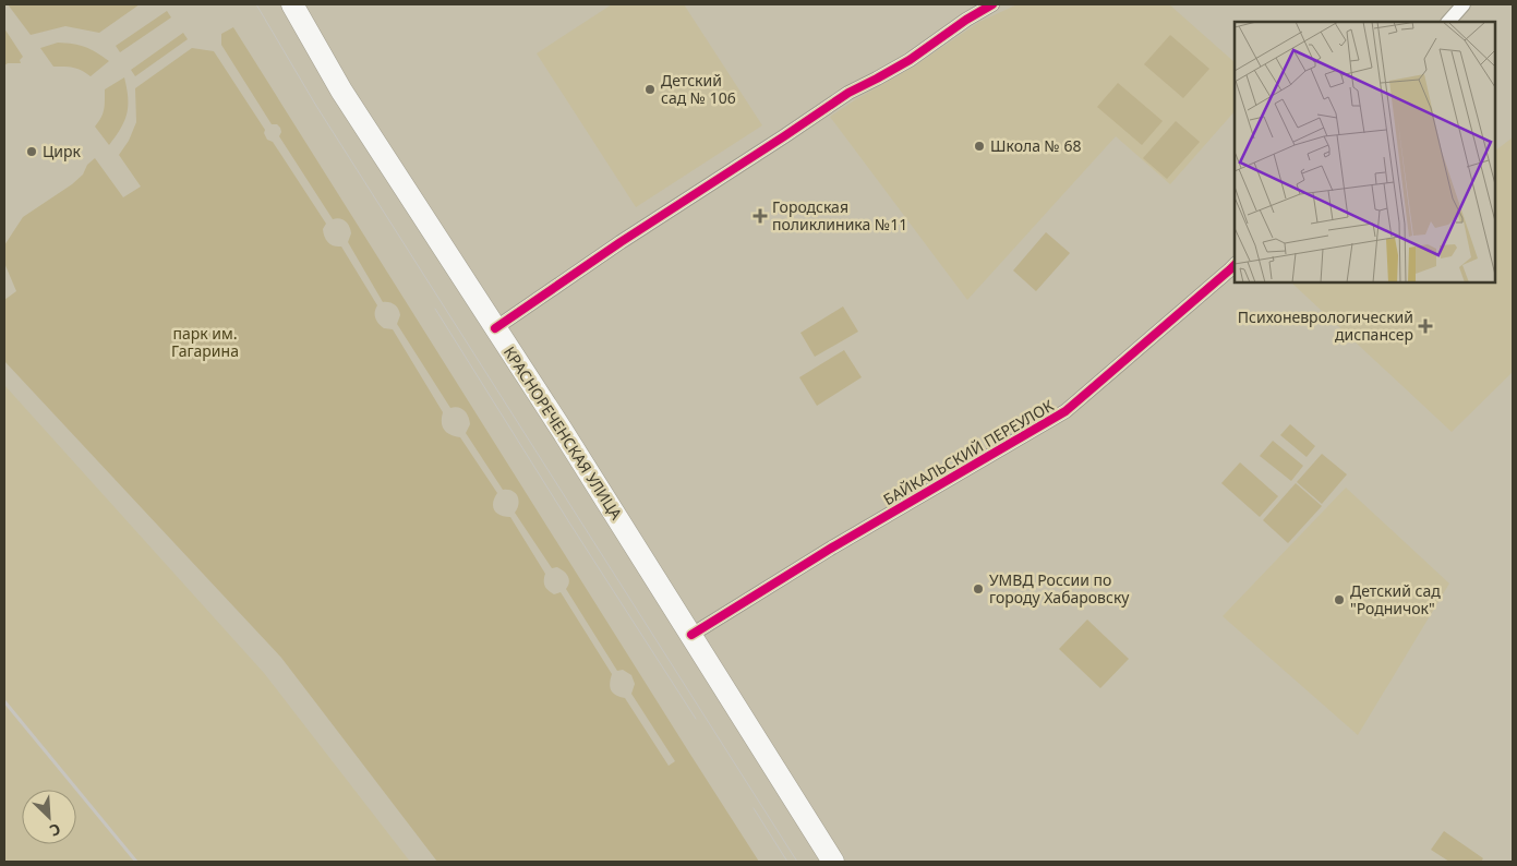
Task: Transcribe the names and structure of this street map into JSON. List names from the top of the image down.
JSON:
{
  "streets": {
    "main road": ["КРАСНОРЕЧЕНСКАЯ УЛИЦА"],
    "street": ["БАЙКАЛЬСКИЙ ПЕРЕУЛОК"]
  },
  "crossings": [
    ["КРАСНОРЕЧЕНСКАЯ УЛИЦА", "БАЙКАЛЬСКИЙ ПЕРЕУЛОК"]
  ],
  "parks": ["парк им. Гагарина"],
  "places": {
    "other": [
      "Детский сад № 106",
      "Школа № 68",
      "Цирк",
      "УМВД России по городу Хабаровску",
      "Детский сад \"Родничок\""
    ],
    "health": ["Городская поликлиника №11", "Психоневрологический диспансер"]
  },
  "north": "bottom right"
}
